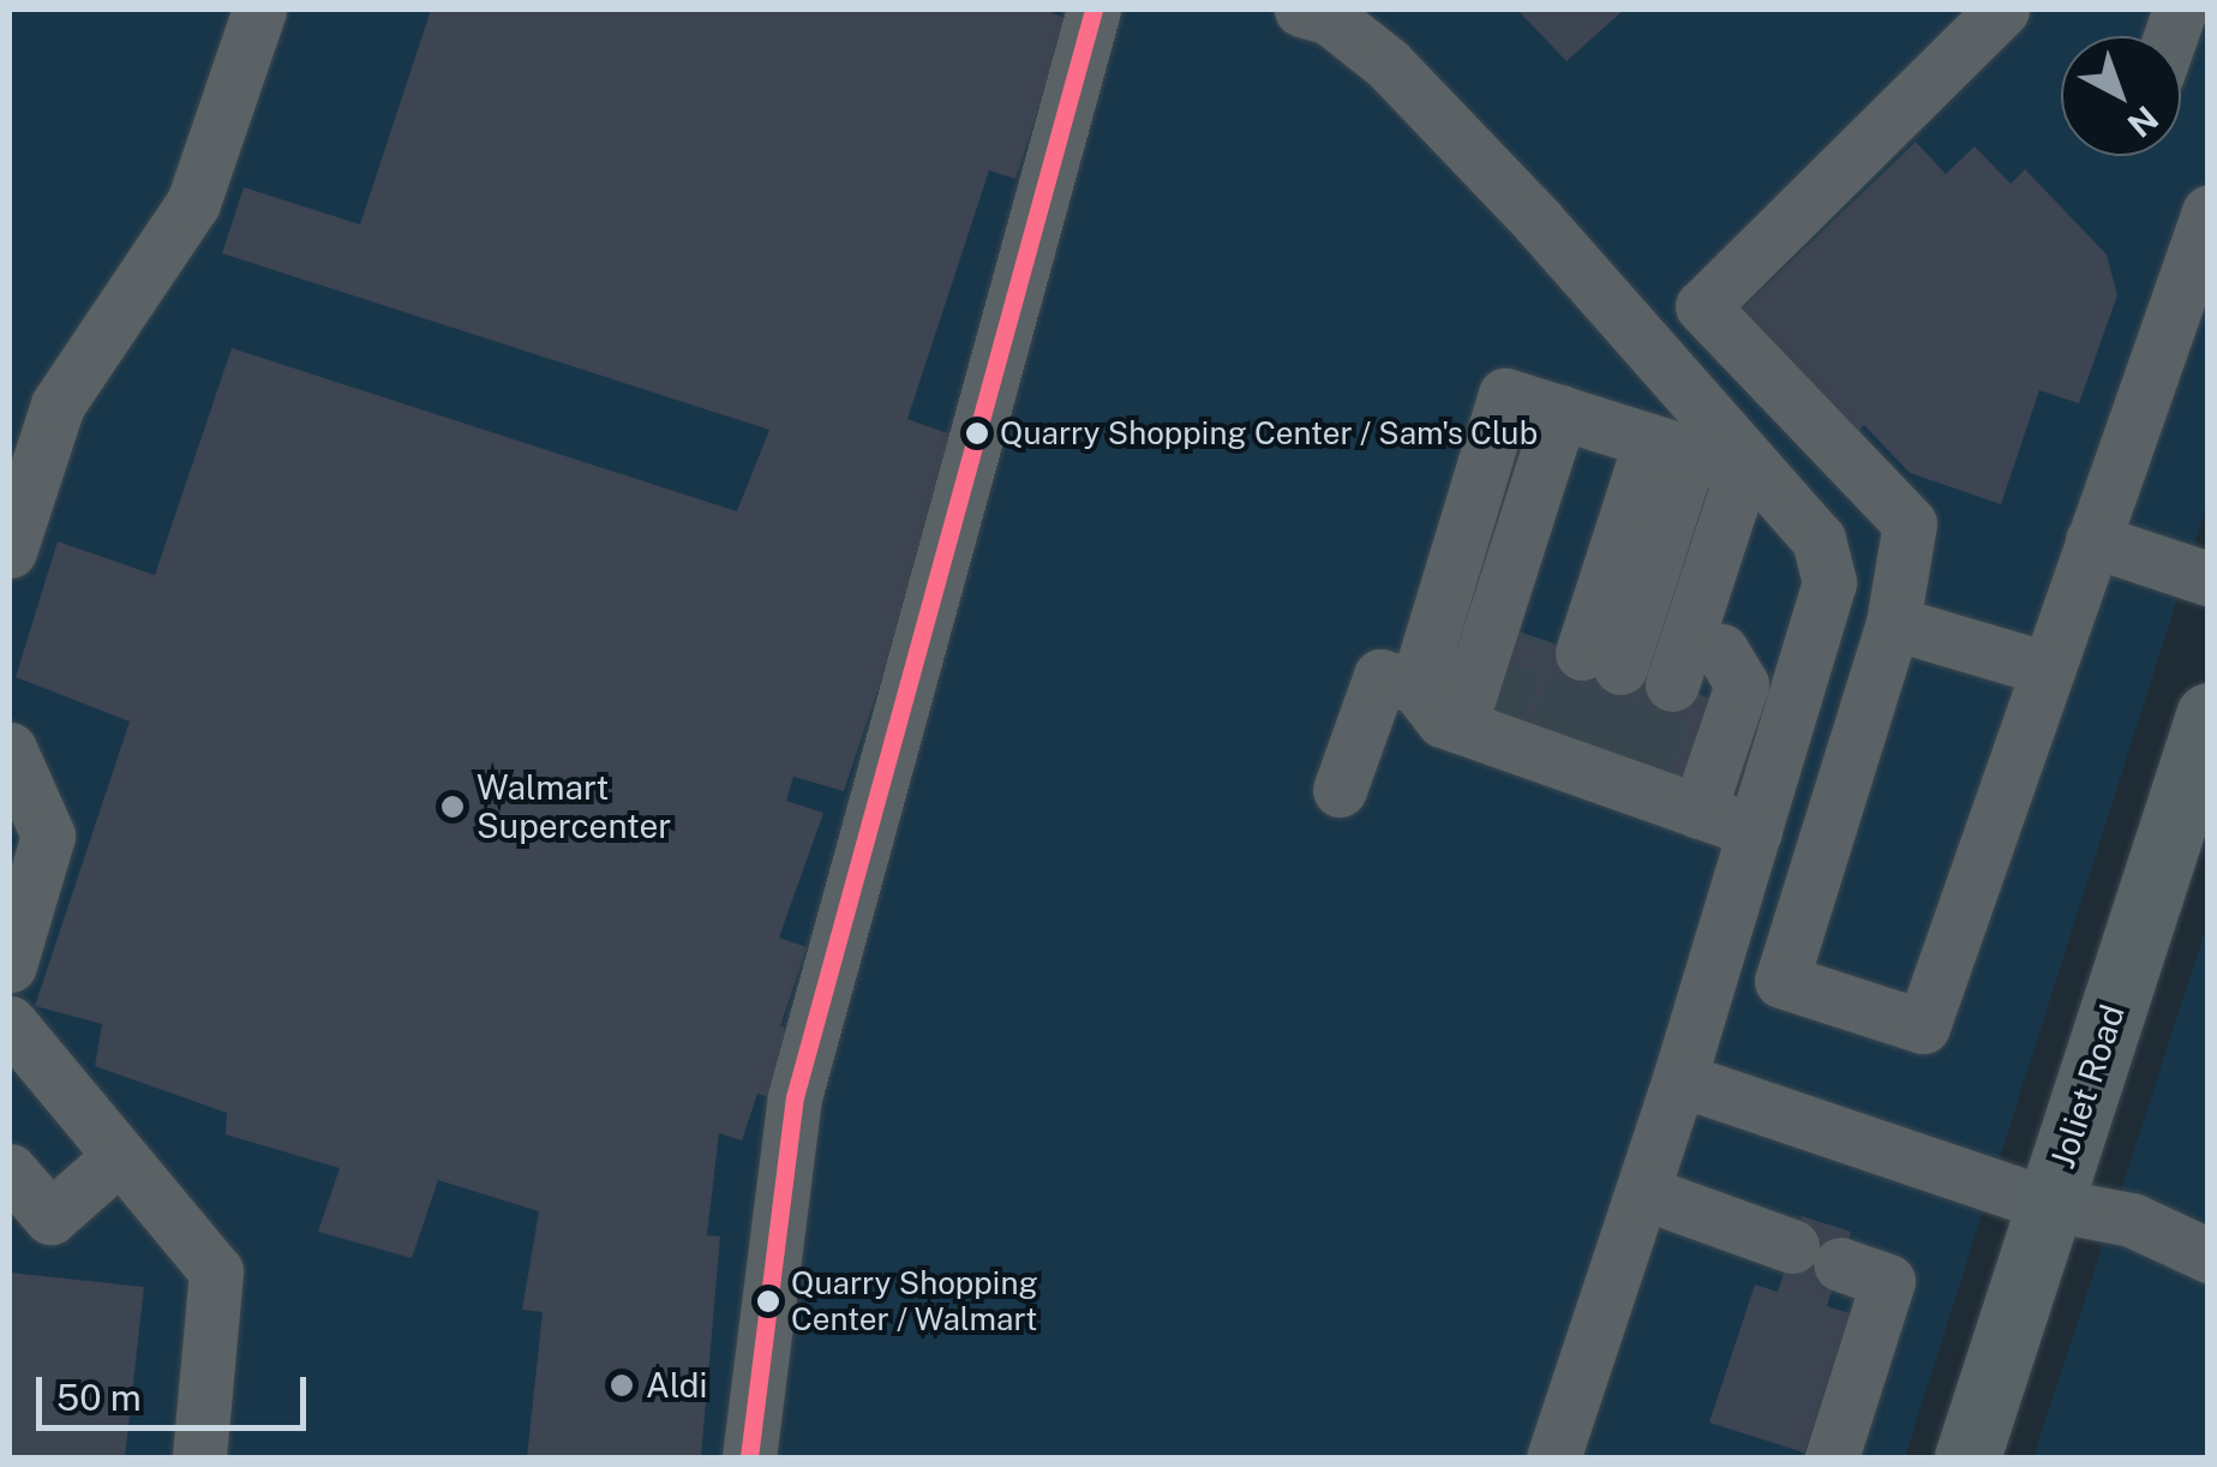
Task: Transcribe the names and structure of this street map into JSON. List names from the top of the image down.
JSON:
{
  "streets": {
    "main road": ["Joliet Road"]
  },
  "places": [
    "Quarry Shopping Center / Sam's Club",
    "Walmart Supercenter",
    "Quarry Shopping Center / Walmart",
    "Aldi"
  ],
  "scale_bar": "50 m",
  "north": "bottom right"
}
